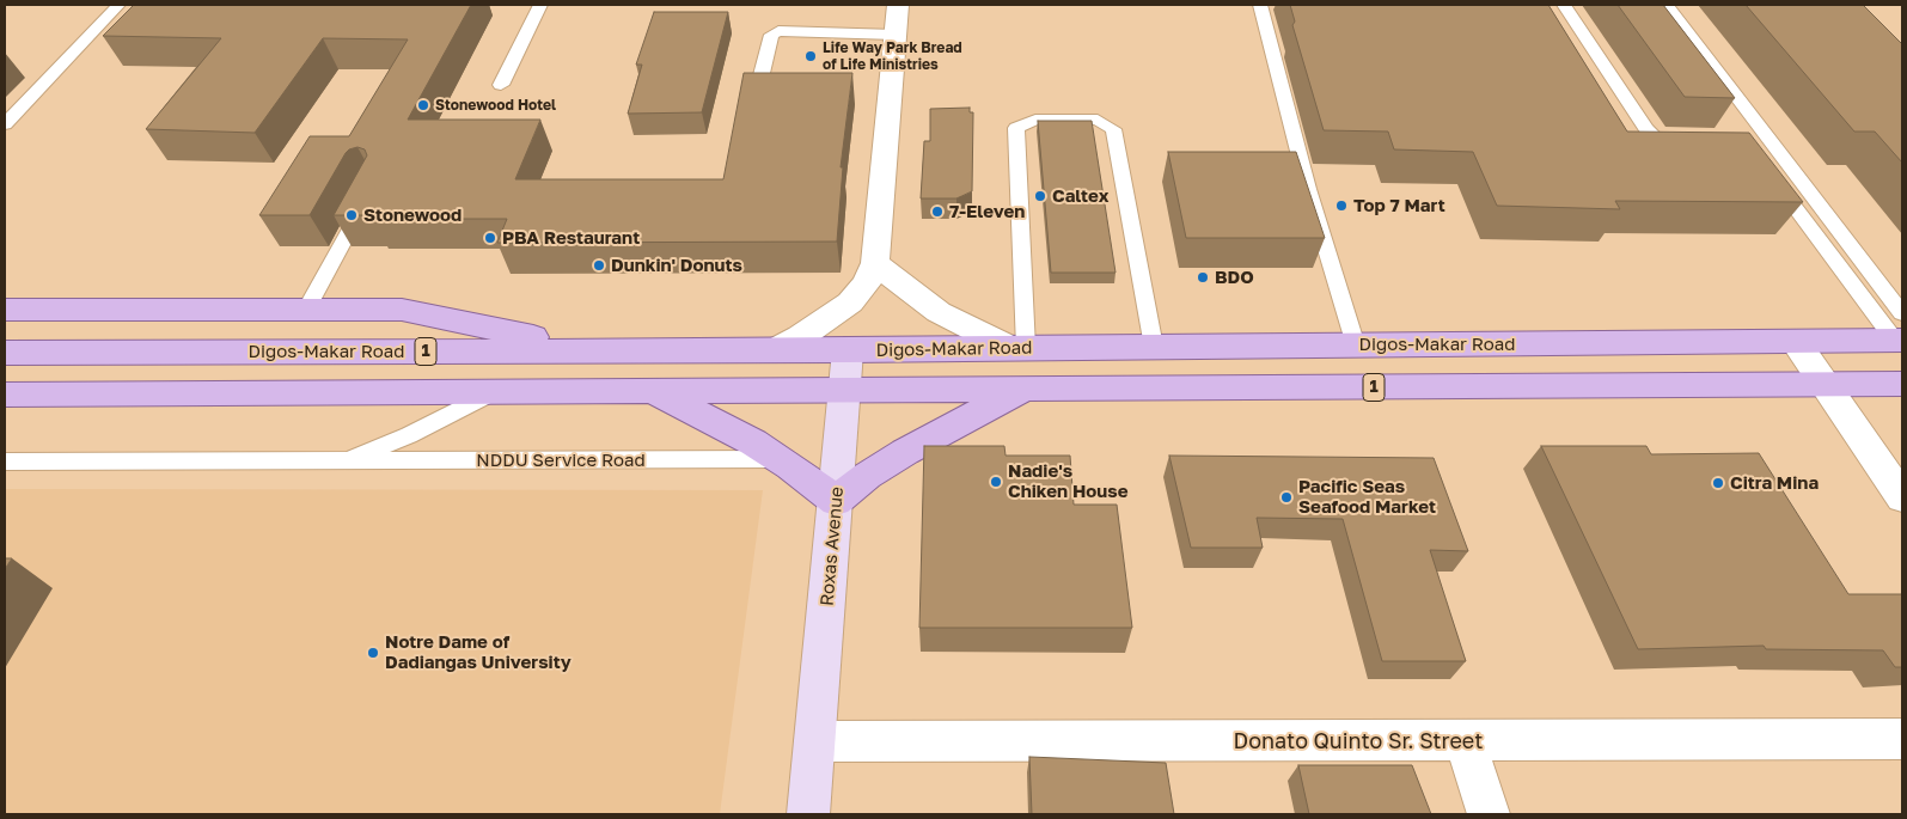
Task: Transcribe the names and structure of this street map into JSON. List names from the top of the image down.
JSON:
{
  "streets": {
    "main road": ["Digos-Makar Road", "1", "Roxas Avenue"],
    "street": ["Donato Quinto Sr. Street"],
    "lane": ["NDDU Service Road"]
  },
  "crossings": [
    ["Digos-Makar Road", "Roxas Avenue"],
    ["1", "NDDU Service Road"],
    ["1", "Roxas Avenue"],
    ["Roxas Avenue", "Donato Quinto Sr. Street"]
  ],
  "places": [
    "Life Way Park Bread of Life Ministries",
    "Stonewood Hotel",
    "Caltex",
    "Top 7 Mart",
    "7-Eleven",
    "Stonewood",
    "PBA Restaurant",
    "Dunkin' Donuts",
    "BDO",
    "Nadie's Chiken House",
    "Citra Mina",
    "Pacific Seas Seafood Market",
    "Notre Dame of Dadiangas University"
  ]
}
